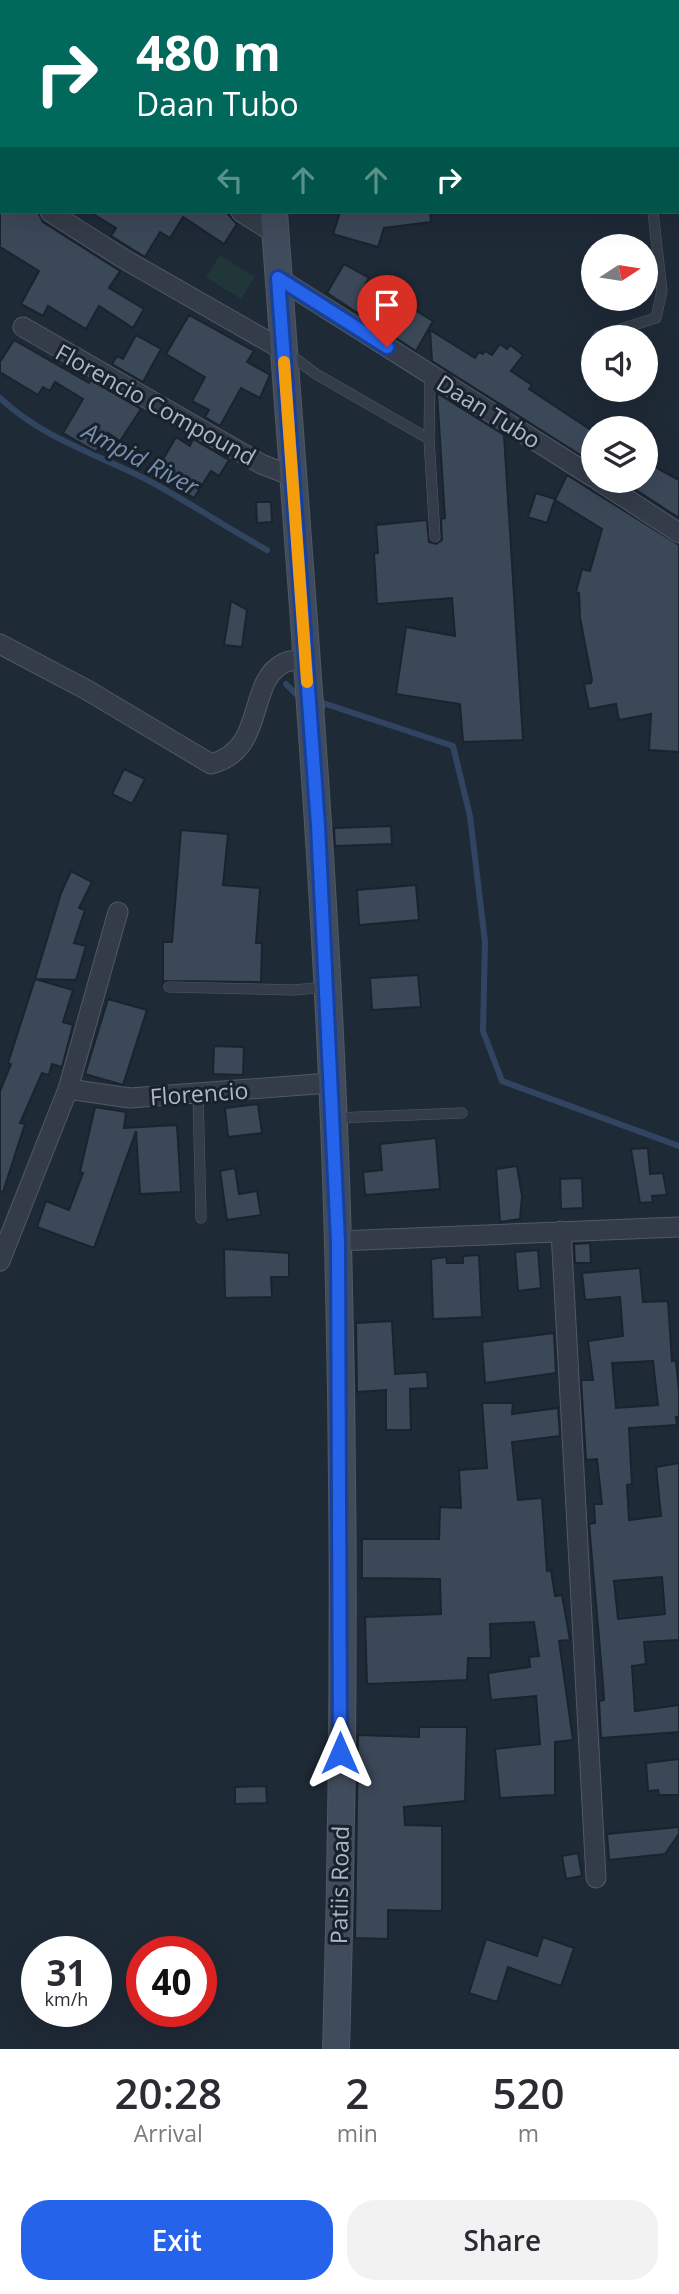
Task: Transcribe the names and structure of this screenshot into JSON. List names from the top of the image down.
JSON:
{
  "streets": {
    "street": [
      "Florencio Compound",
      "Daan Tubo",
      "Florencio",
      "Patiis Road"
    ]
  },
  "crossings": [
    ["Florencio Compound", "Patiis Road"],
    ["Daan Tubo", "Patiis Road"],
    ["Florencio", "Patiis Road"]
  ],
  "water": ["Ampid River"],
  "north": "right",
  "page": {
    "turn": ["480 m", "Daan Tubo"],
    "speed": "31 km/h",
    "limit": "40",
    "eta": [
      "20:28",
      "Arrival",
      "2",
      "min",
      "520",
      "m"
    ],
    "buttons": ["Exit", "Share"]
  }
}
